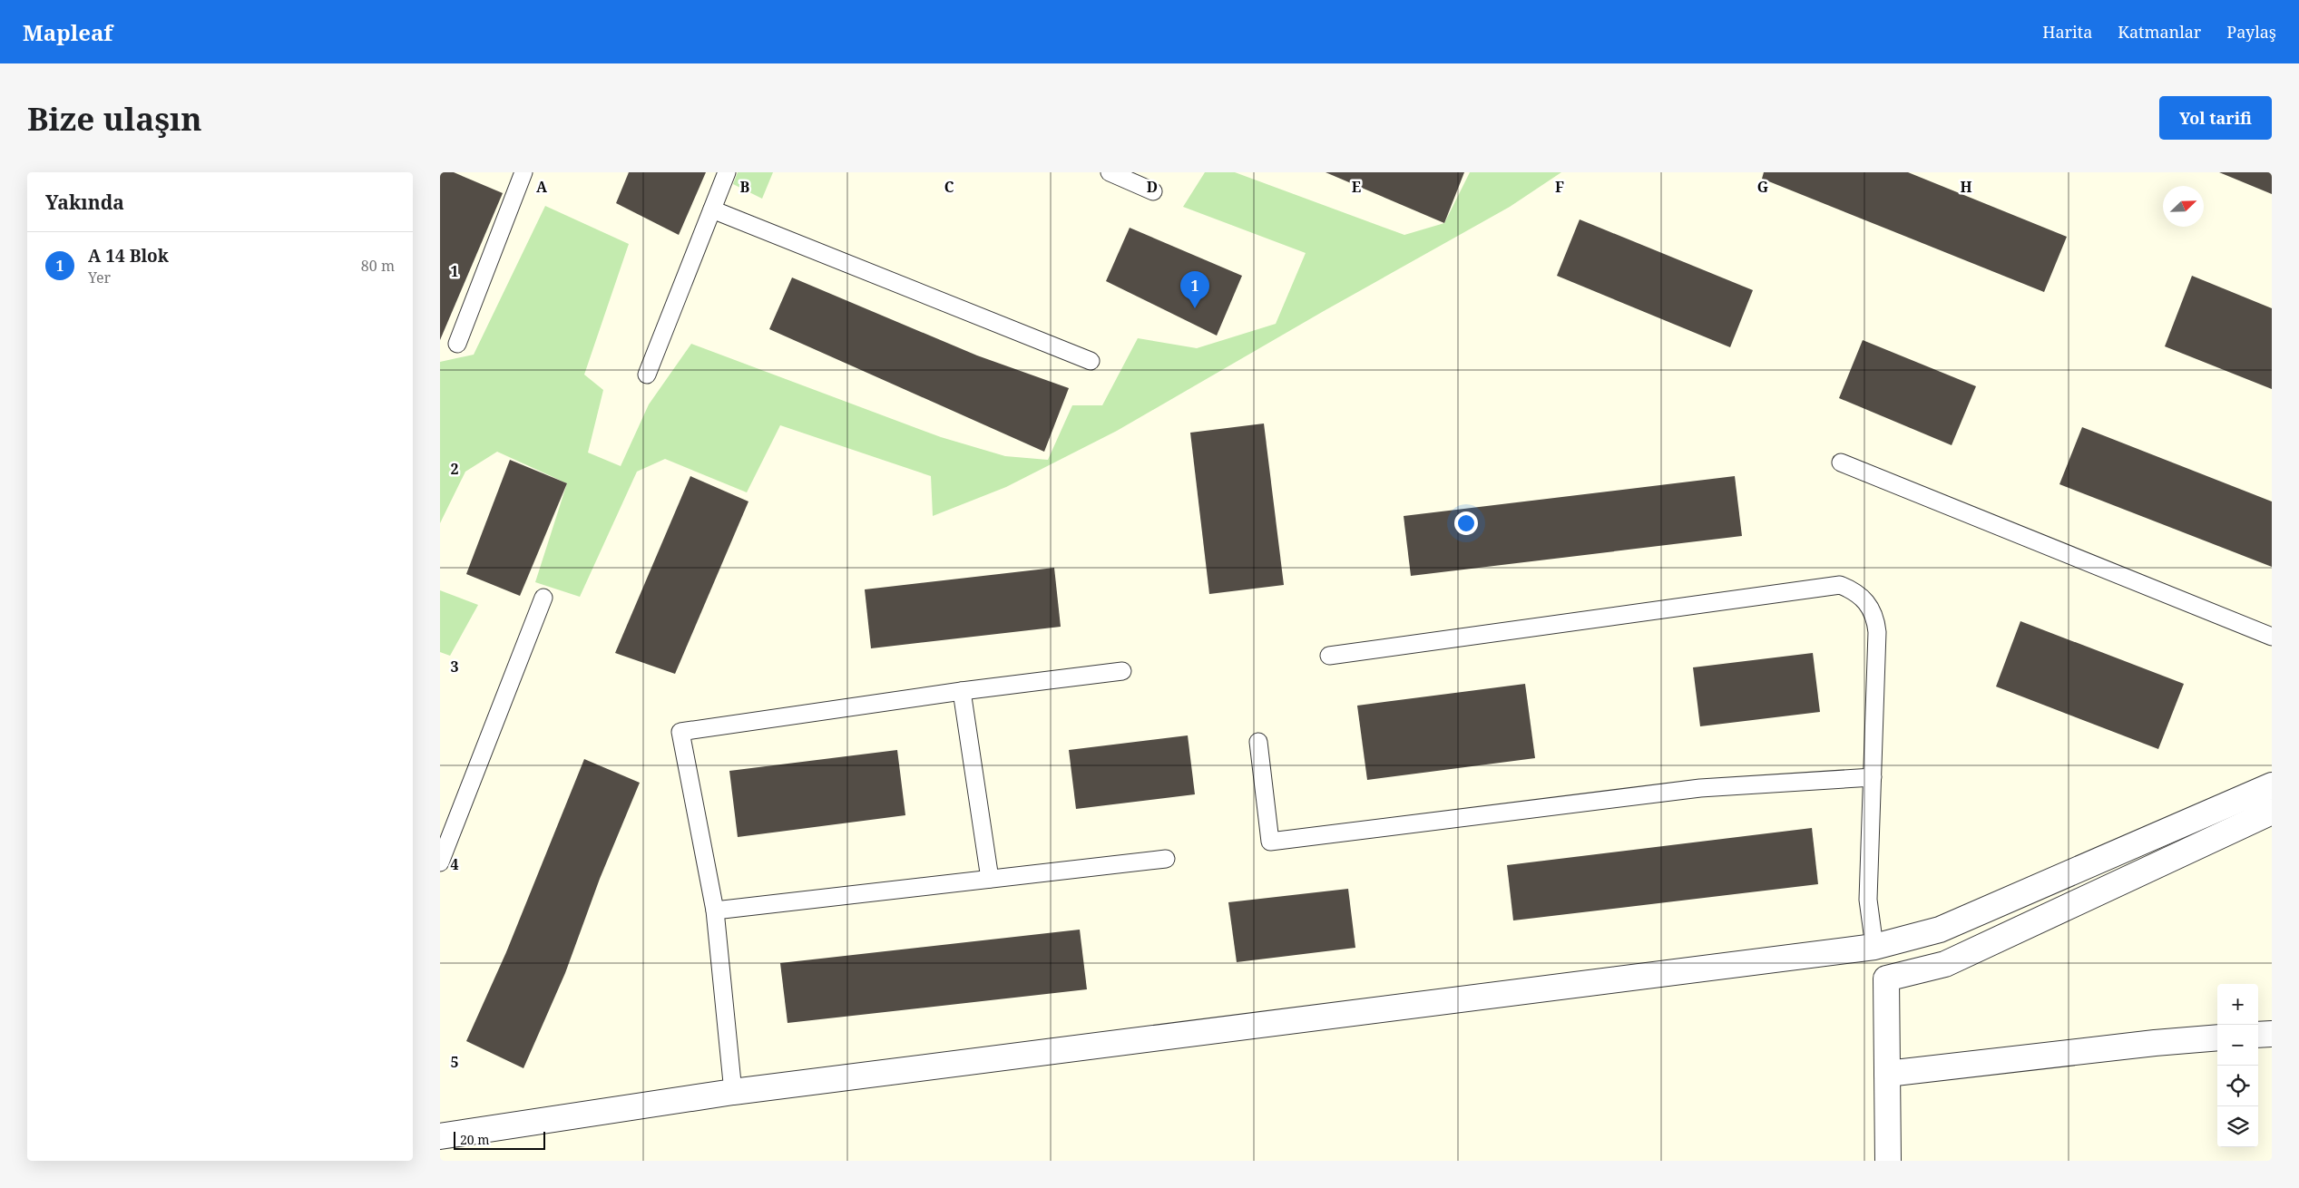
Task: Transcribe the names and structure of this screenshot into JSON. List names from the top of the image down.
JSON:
{
  "scale_bar": "20 m",
  "north": "top right",
  "page": {
    "header": "Mapleaf",
    "nav": ["Harita", "Katmanlar", "Paylaş"],
    "buttons": "Yol tarifi",
    "title": "Bize ulaşın",
    "heading": "Yakında",
    "list": [
      {
        "mark": "1",
        "name": "A 14 Blok",
        "note": "Yer",
        "value": "80 m"
      }
    ],
    "pins": "1",
    "map_buttons": ["+", "−"],
    "scale": "20 m"
  },
  "grid": {
    "columns": [
      "A",
      "B",
      "C",
      "D",
      "E",
      "F",
      "G",
      "H"
    ],
    "rows": [
      "1",
      "2",
      "3",
      "4",
      "5"
    ]
  }
}
